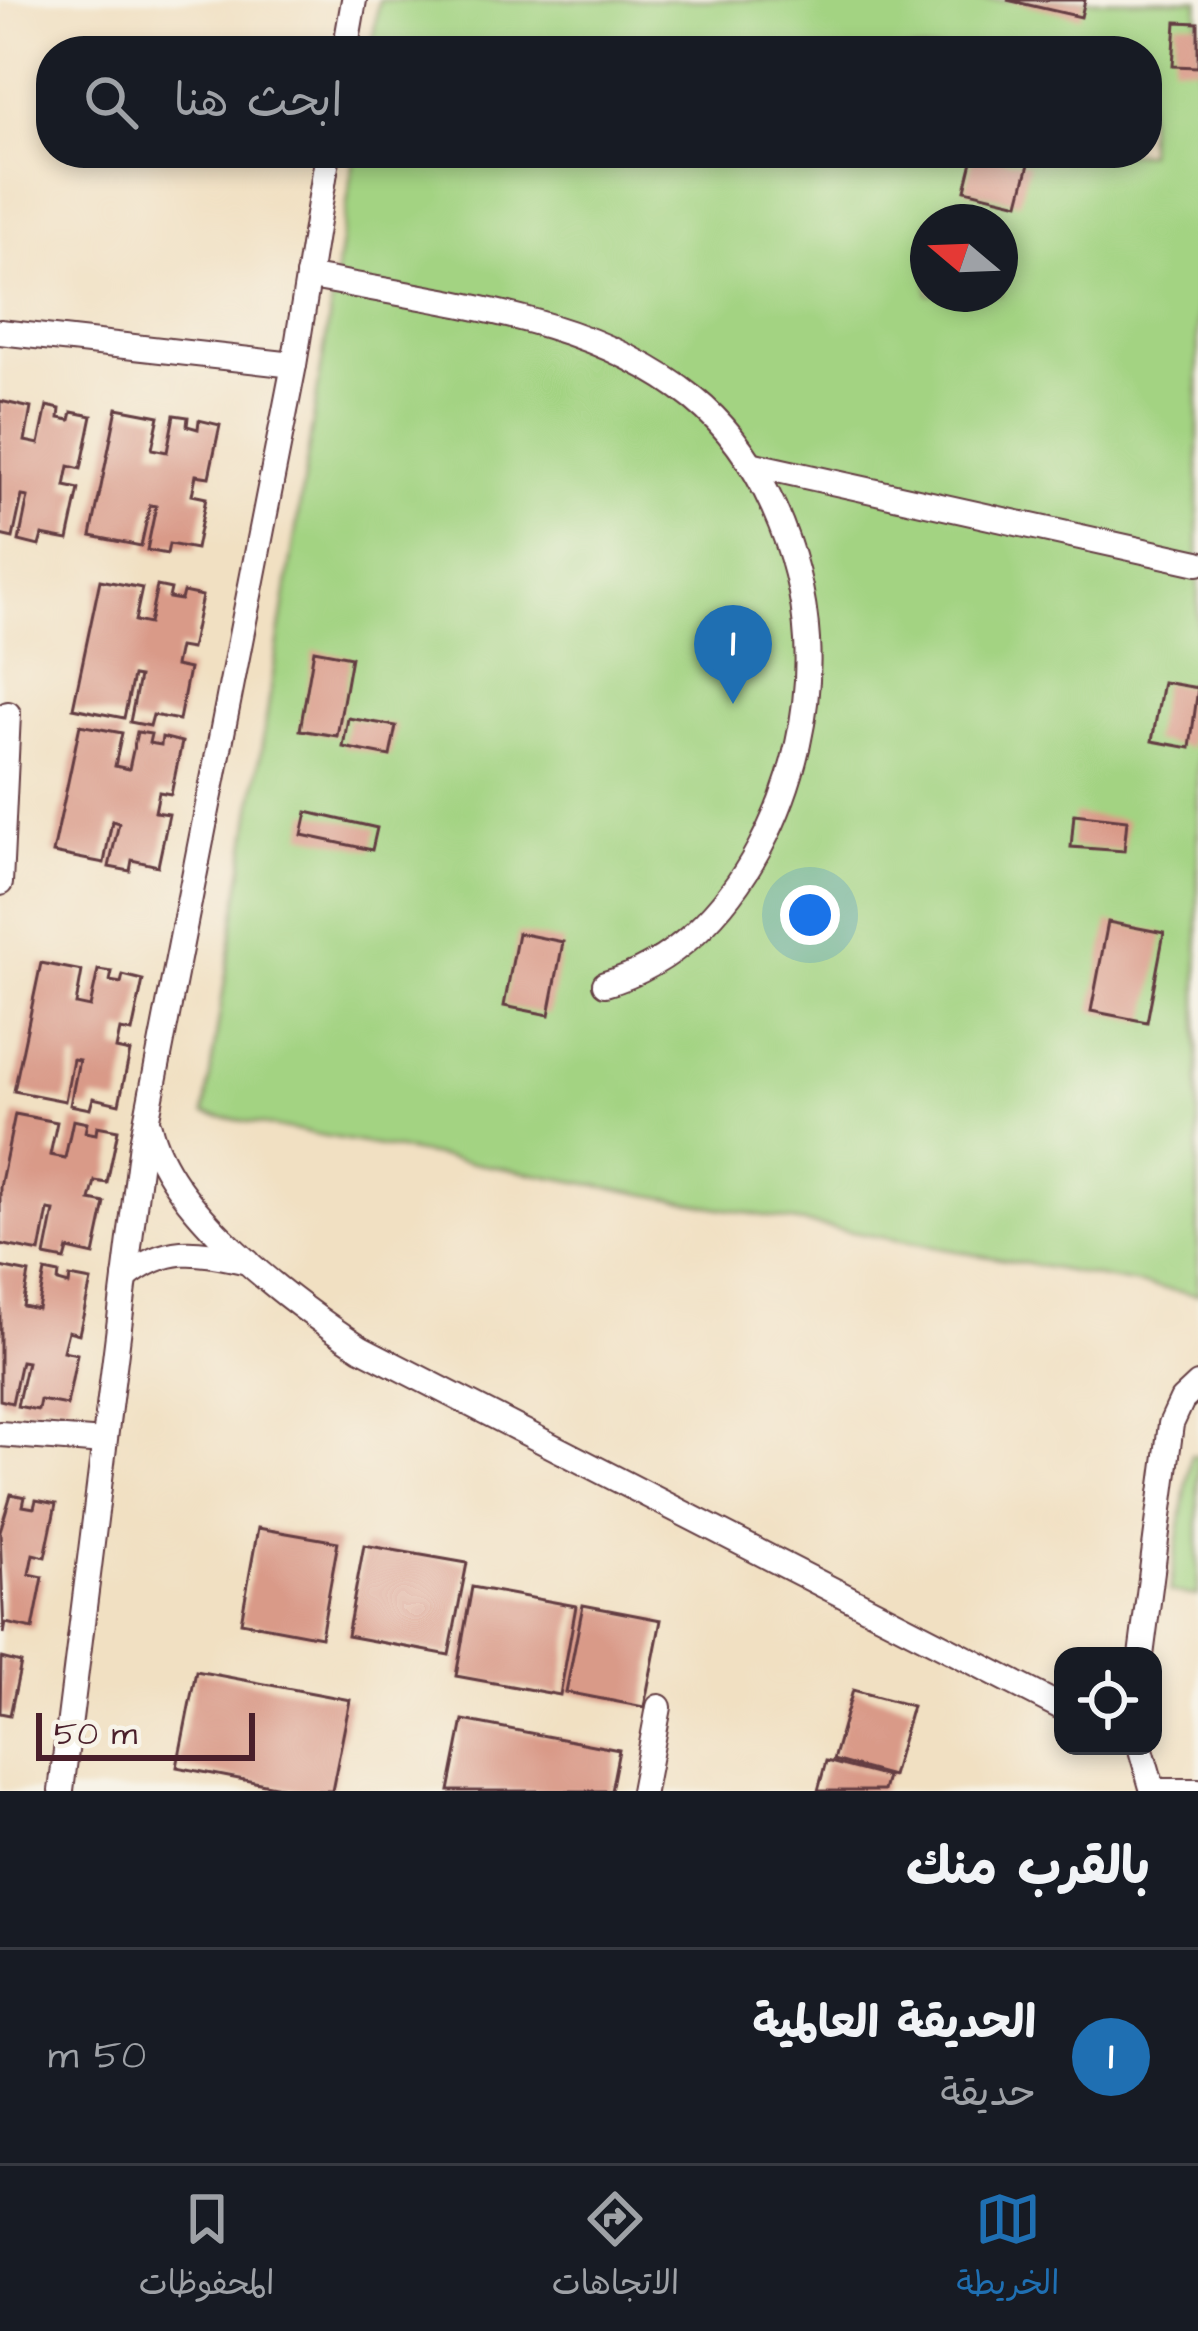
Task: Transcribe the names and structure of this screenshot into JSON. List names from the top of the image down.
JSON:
{
  "scale_bar": "50 m",
  "north": "left",
  "page": {
    "search": "ابحث هنا",
    "pins": "1",
    "scale": "50 m",
    "heading": "بالقرب منك",
    "list": [
      {
        "mark": "1",
        "name": "الحديقة العالمية",
        "note": "حديقة",
        "value": "50 m"
      }
    ],
    "nav": ["الخريطة", "الاتجاهات", "المحفوظات"]
  }
}
